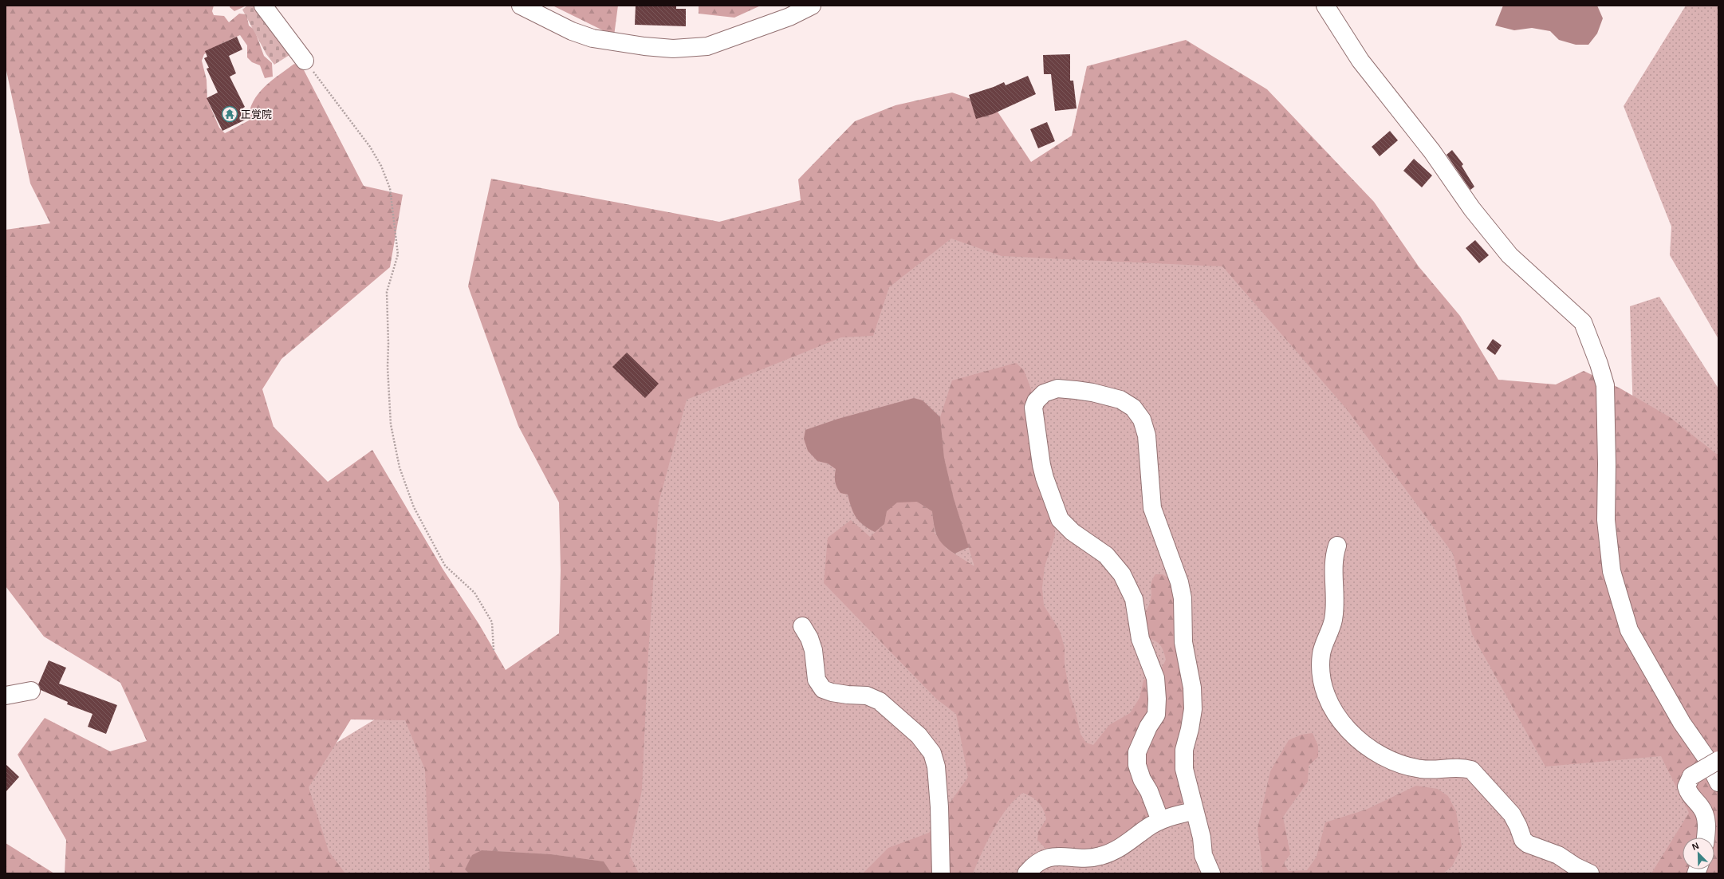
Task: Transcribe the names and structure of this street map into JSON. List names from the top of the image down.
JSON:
{
  "places": {
    "temple": ["正覚院"]
  },
  "north": "top left"
}
